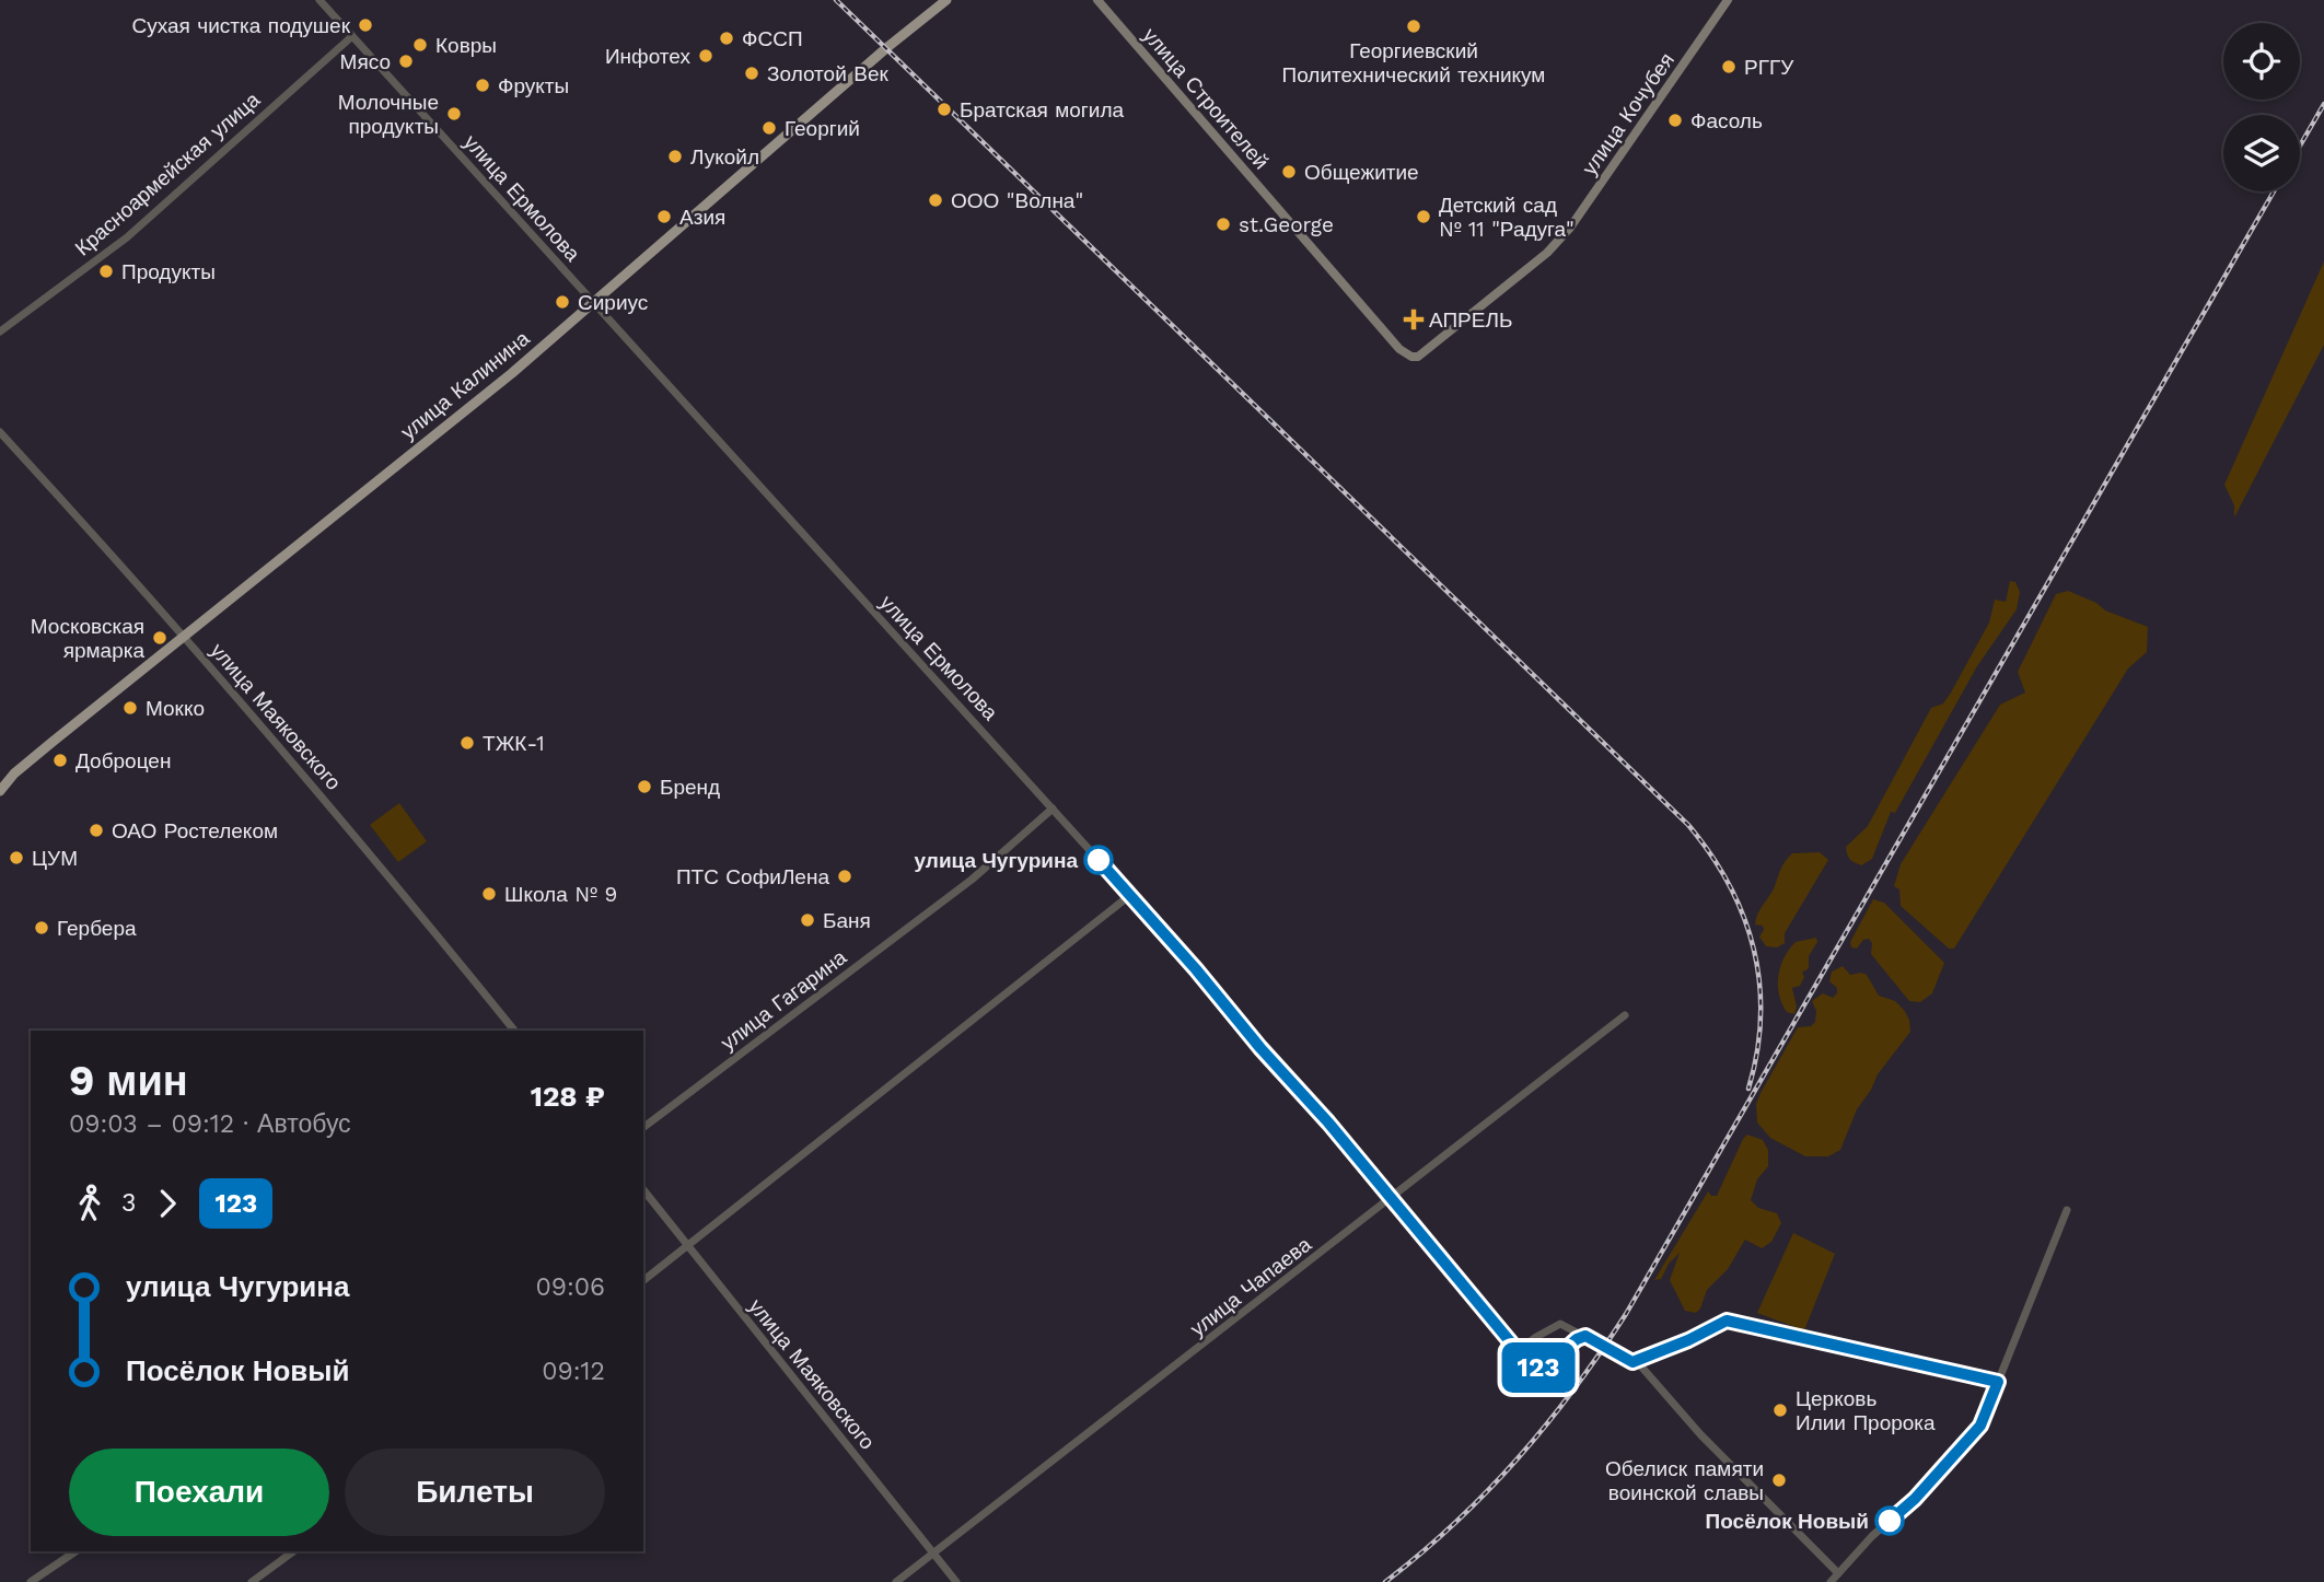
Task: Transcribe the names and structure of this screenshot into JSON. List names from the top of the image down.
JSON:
{
  "streets": {
    "main road": ["улица Строителей", "улица Кочубея", "улица Калинина"],
    "street": [
      "Красноармейская улица",
      "улица Ермолова",
      "улица Маяковского",
      "улица Гагарина",
      "улица Чапаева"
    ]
  },
  "crossings": [
    ["улица Строителей", "улица Кочубея"],
    ["Красноармейская улица", "улица Ермолова"],
    ["улица Ермолова", "улица Калинина"],
    ["улица Ермолова", "улица Гагарина"],
    ["улица Ермолова", "улица Чапаева"],
    ["улица Калинина", "улица Маяковского"],
    ["улица Маяковского", "улица Чапаева"]
  ],
  "places": {
    "other": [
      "Сухая чистка подушек",
      "Георгиевский Политехнический техникум",
      "ФССП",
      "Ковры",
      "Инфотех",
      "Мясо",
      "РГГУ",
      "Золотой Век",
      "Фрукты",
      "Братская могила",
      "Молочные продукты",
      "Фасоль",
      "Георгий",
      "Лукойл",
      "Общежитие",
      "ООО \"Волна\"",
      "Азия",
      "Детский сад № 11 \"Радуга\"",
      "st.George",
      "Продукты",
      "Сириус",
      "Московская ярмарка",
      "Мокко",
      "ТЖК-1",
      "Доброцен",
      "Бренд",
      "ОАО Ростелеком",
      "ЦУМ",
      "улица Чугурина",
      "ПТС СофиЛена",
      "Школа № 9",
      "Баня",
      "Гербера",
      "Церковь Илии Пророка",
      "Обелиск памяти воинской славы",
      "Посёлок Новый"
    ],
    "health": ["АПРЕЛЬ"]
  },
  "lines": ["bus line 123"],
  "page": {
    "on_map": "123",
    "heading": ["9 мин", "09:03 – 09:12 · Автобус", "128 ₽"],
    "legs": ["3", "123"],
    "list": [
      {
        "name": "улица Чугурина",
        "value": "09:06"
      },
      {
        "name": "Посёлок Новый",
        "value": "09:12"
      }
    ],
    "buttons": ["Поехали", "Билеты"]
  }
}
